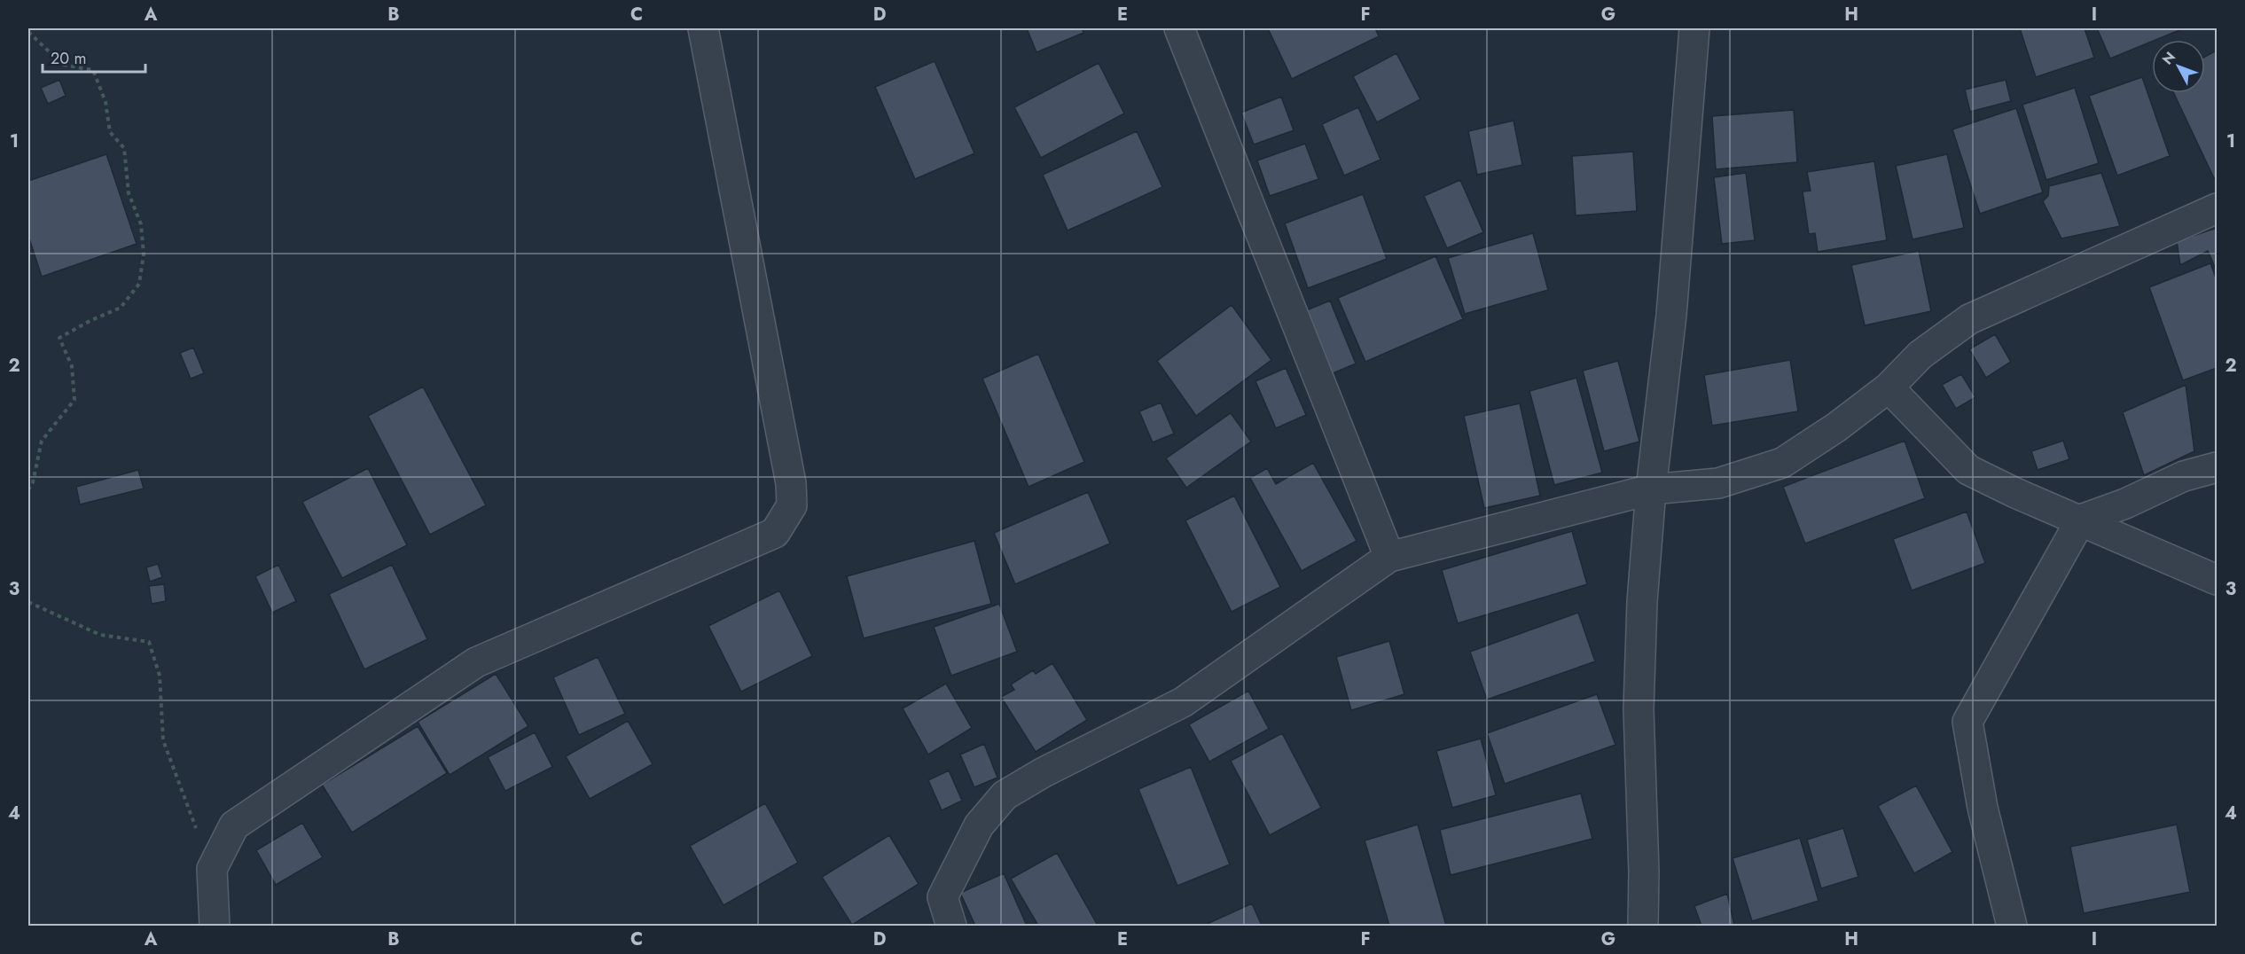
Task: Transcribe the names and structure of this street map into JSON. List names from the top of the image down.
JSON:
{
  "scale_bar": "20 m",
  "north": "top left",
  "grid": {
    "columns": [
      "A",
      "B",
      "C",
      "D",
      "E",
      "F",
      "G",
      "H",
      "I"
    ],
    "rows": [
      "1",
      "2",
      "3",
      "4"
    ]
  }
}
